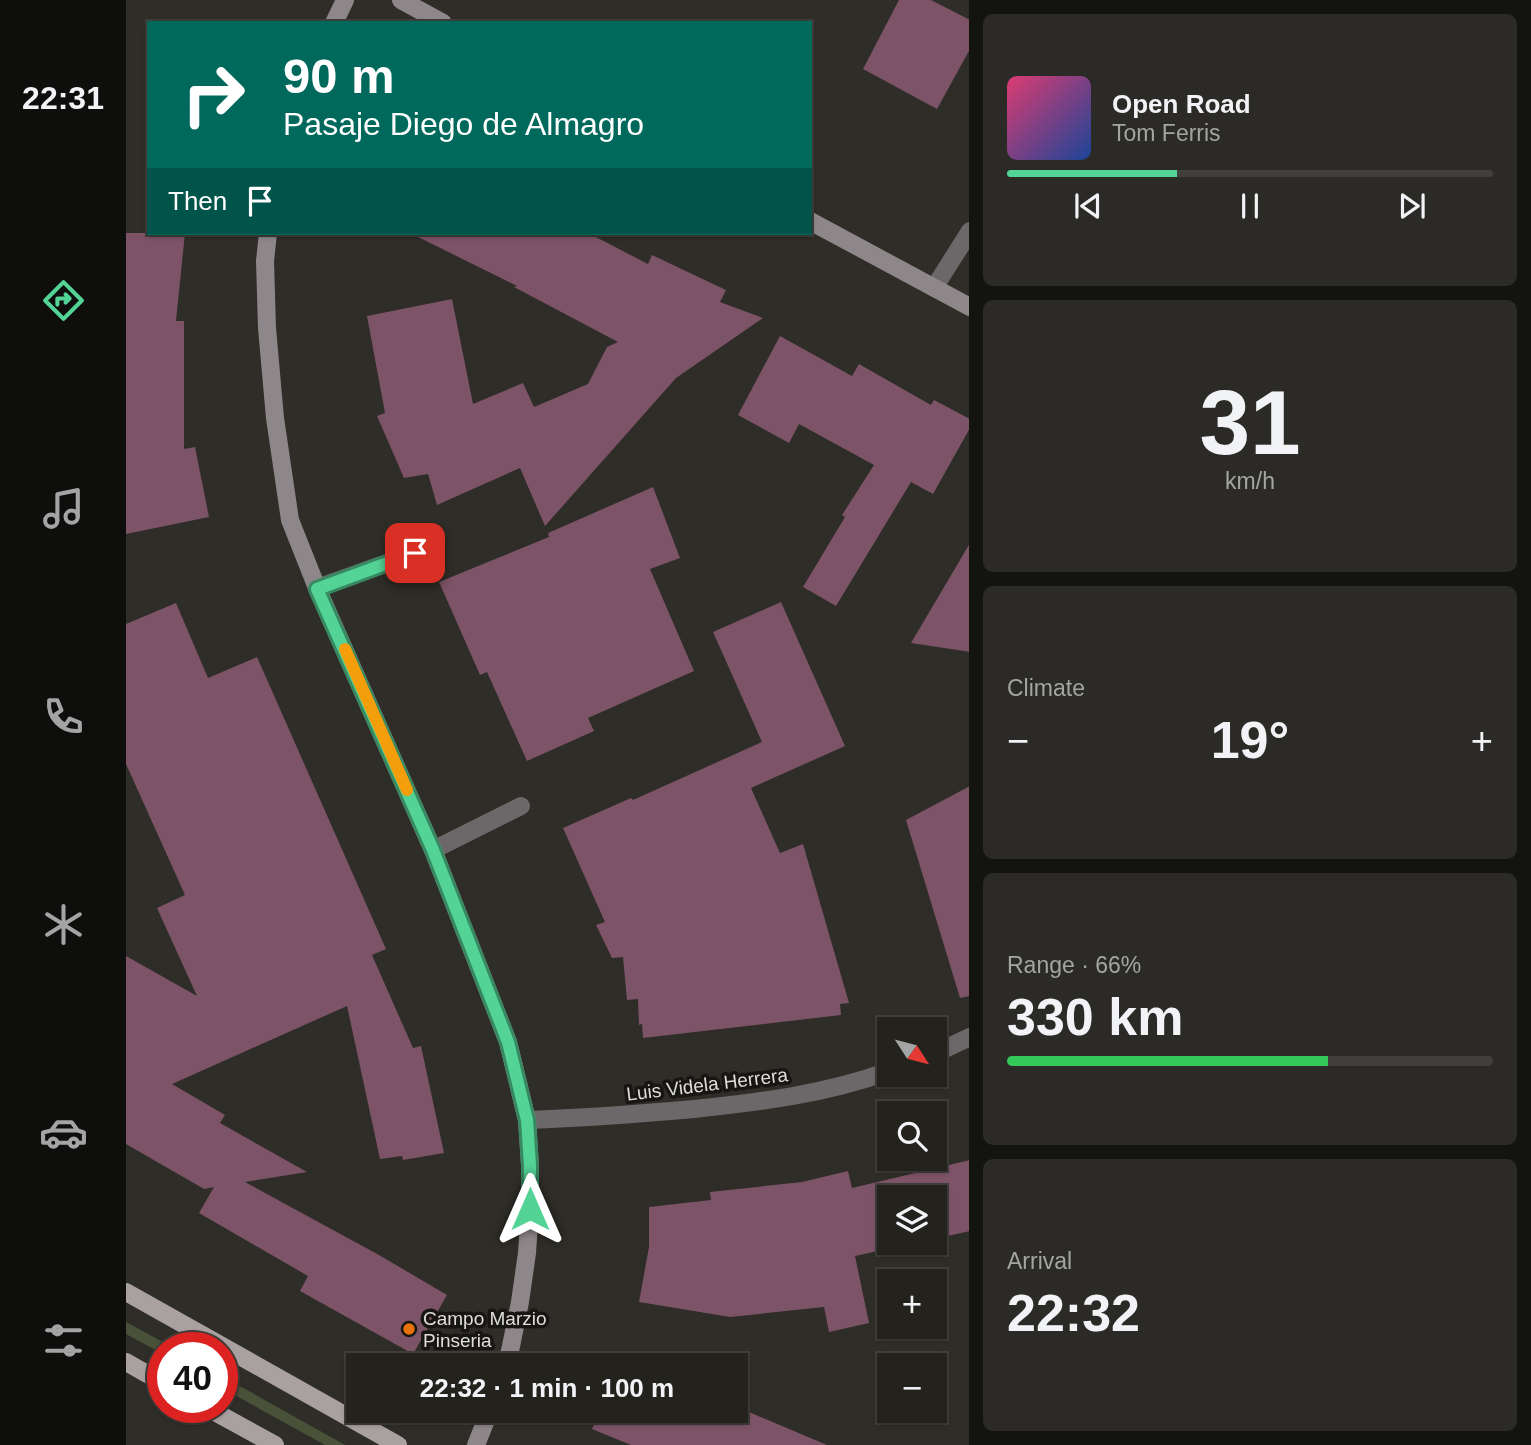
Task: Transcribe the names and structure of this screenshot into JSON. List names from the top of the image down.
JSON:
{
  "streets": {
    "street": ["Luis Videla Herrera"]
  },
  "places": ["Campo Marzio Pinseria"],
  "north": "bottom right",
  "page": {
    "tabs": "22:31",
    "turn": ["90 m", "Pasaje Diego de Almagro"],
    "song": ["Open Road", "Tom Ferris"],
    "then": "Then",
    "tile": [
      ["31", "km/h"],
      "Climate",
      ["Range · 66%", "330 km"],
      ["Arrival", "22:32"]
    ],
    "heat": ["−", "19°", "+"],
    "map_buttons": ["+", "−"],
    "limit": "40",
    "trip": "22:32 · 1 min · 100 m"
  }
}
